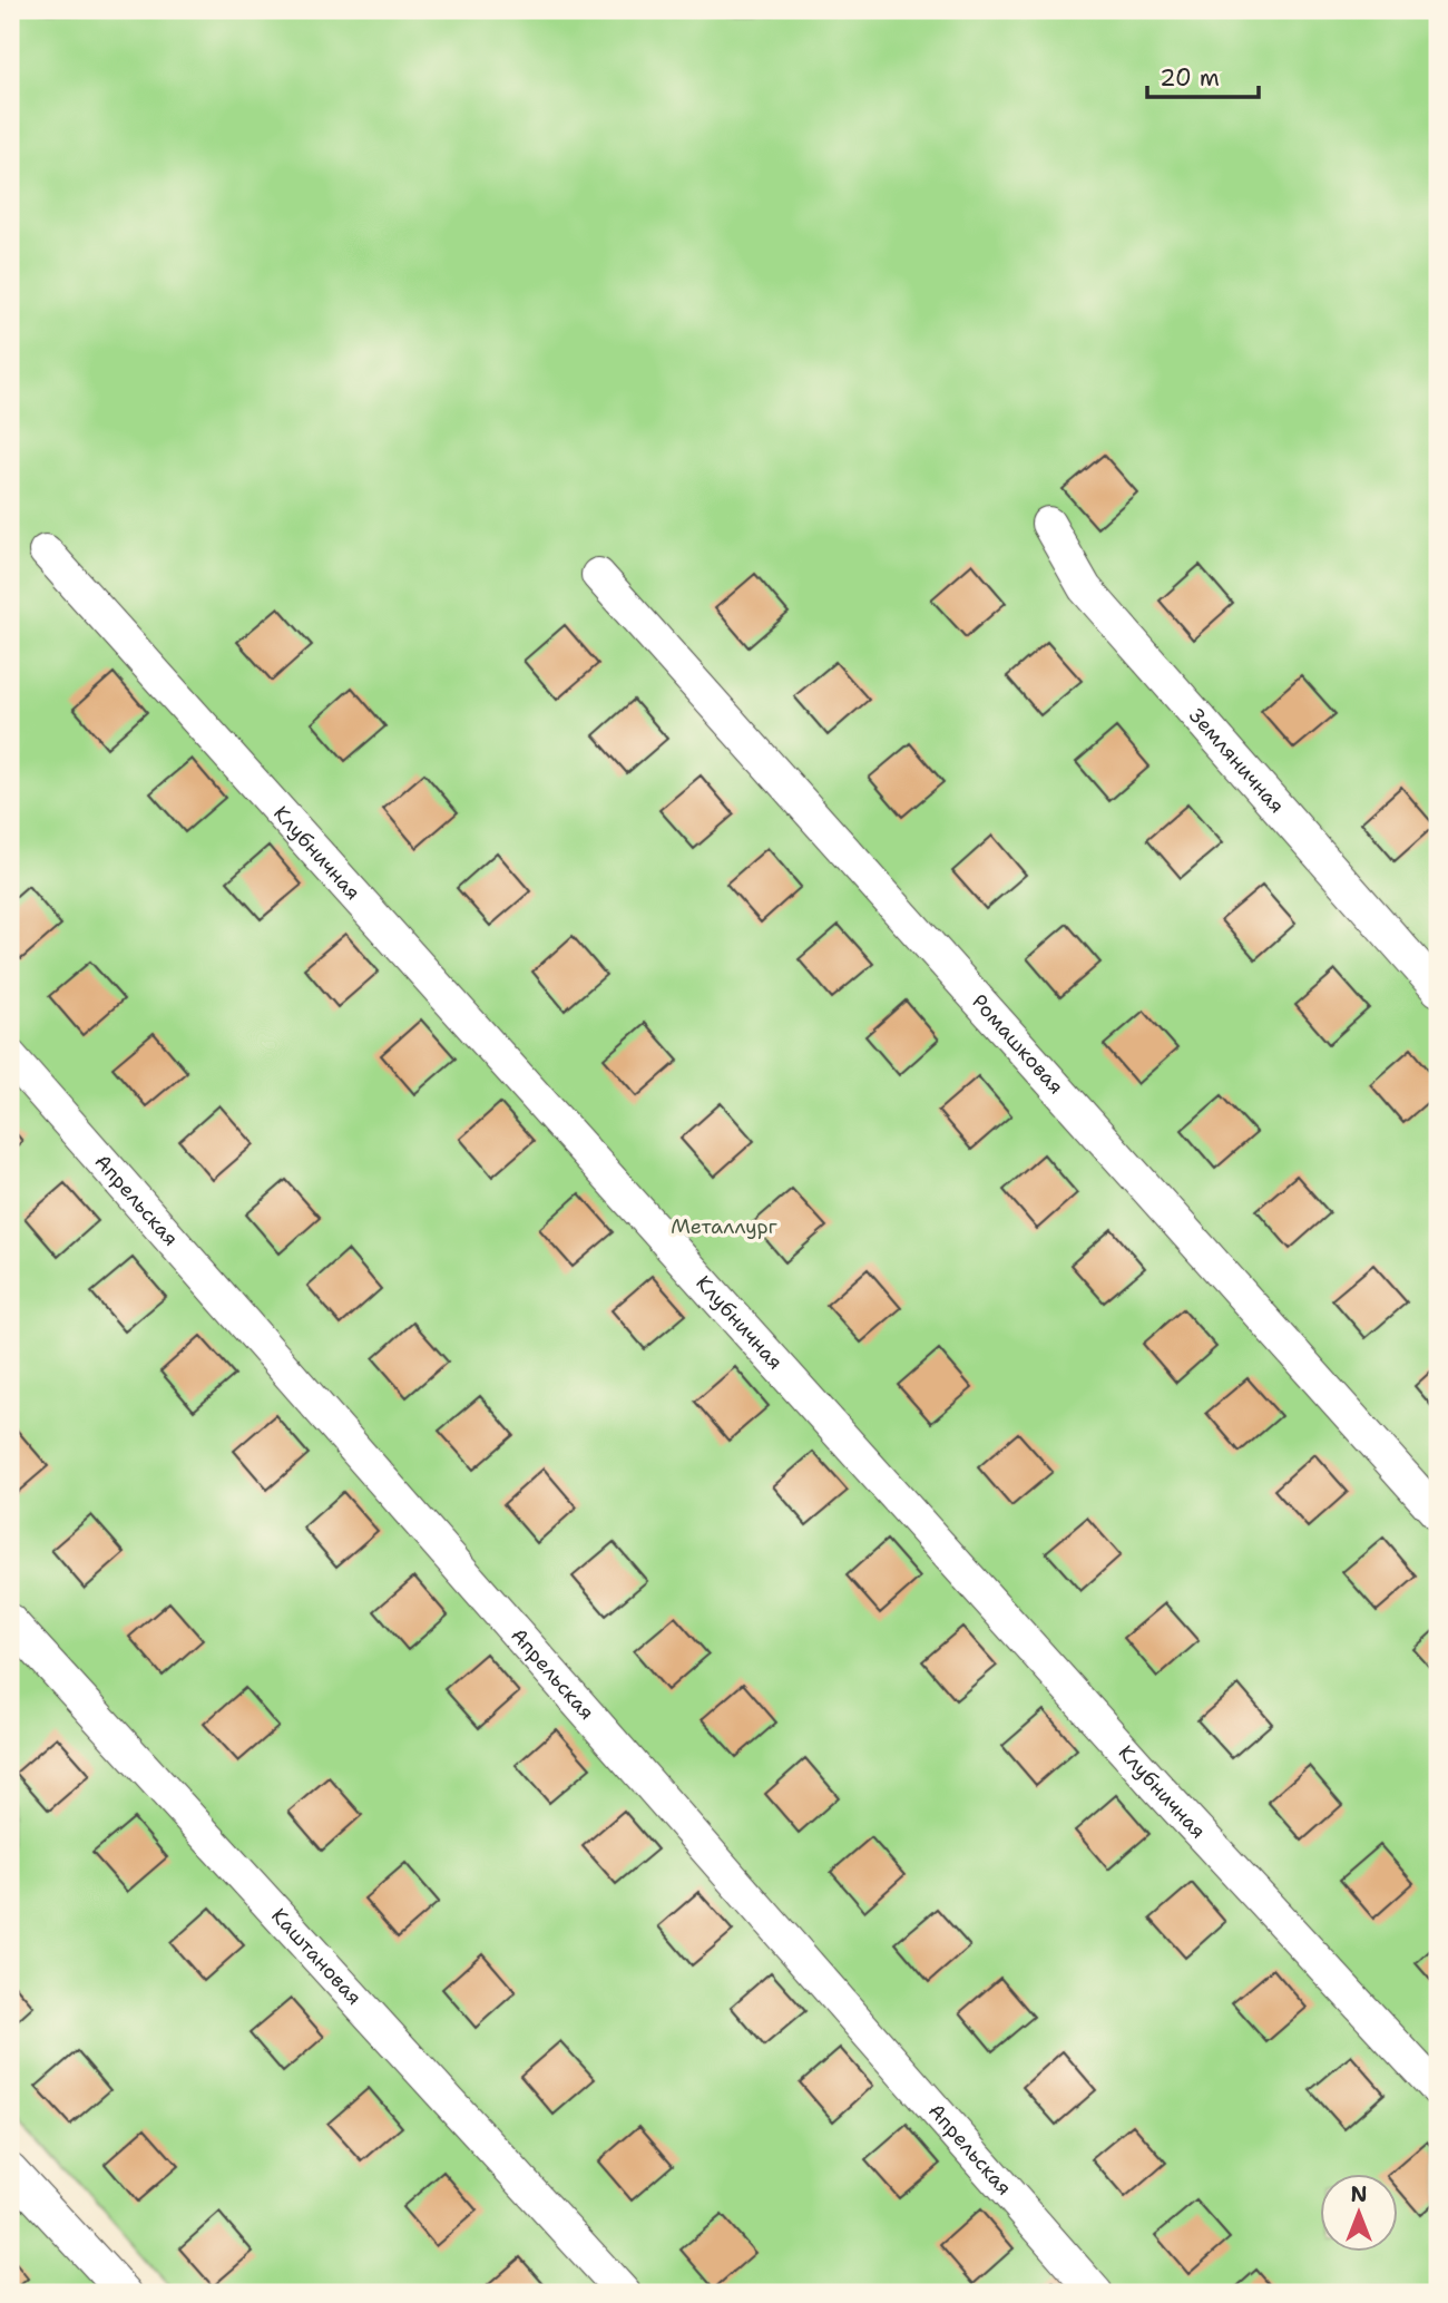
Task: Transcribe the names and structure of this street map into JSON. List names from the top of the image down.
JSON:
{
  "streets": {
    "street": [
      "Земляничная",
      "Клубничная",
      "Ромашковая",
      "Апрельская",
      "Каштановая"
    ]
  },
  "parks": ["Металлург"],
  "scale_bar": "20 m",
  "north": "top"
}
